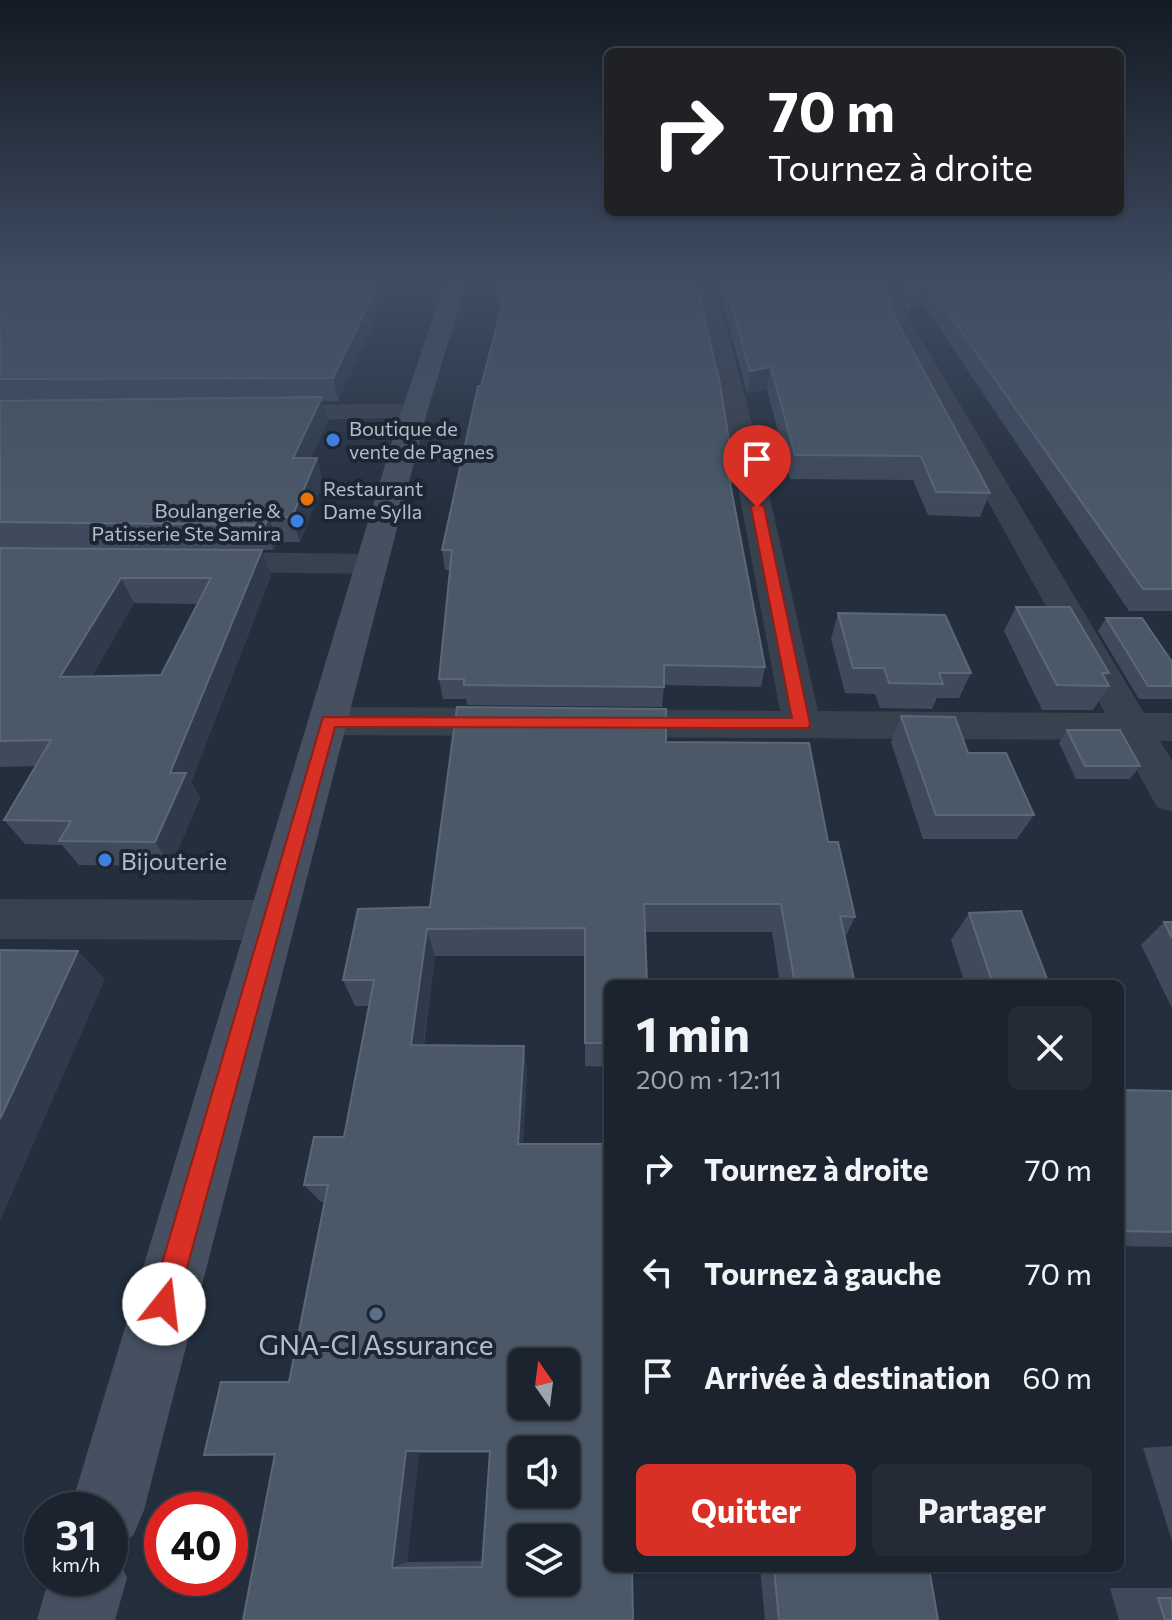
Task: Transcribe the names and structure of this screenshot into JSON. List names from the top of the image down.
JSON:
{
  "places": [
    "Boutique de vente de Pagnes",
    "Restaurant Dame Sylla",
    "Boulangerie & Patisserie Ste Samira",
    "Bijouterie",
    "GNA-CI Assurance"
  ],
  "north": "top",
  "page": {
    "turn": ["70 m", "Tournez à droite"],
    "heading": ["1 min", "200 m · 12:11"],
    "list": [
      {
        "name": "Tournez à droite",
        "value": "70 m"
      },
      {
        "name": "Tournez à gauche",
        "value": "70 m"
      },
      {
        "name": "Arrivée à destination",
        "value": "60 m"
      }
    ],
    "buttons": ["Quitter", "Partager"],
    "speed": "31 km/h",
    "limit": "40"
  }
}
